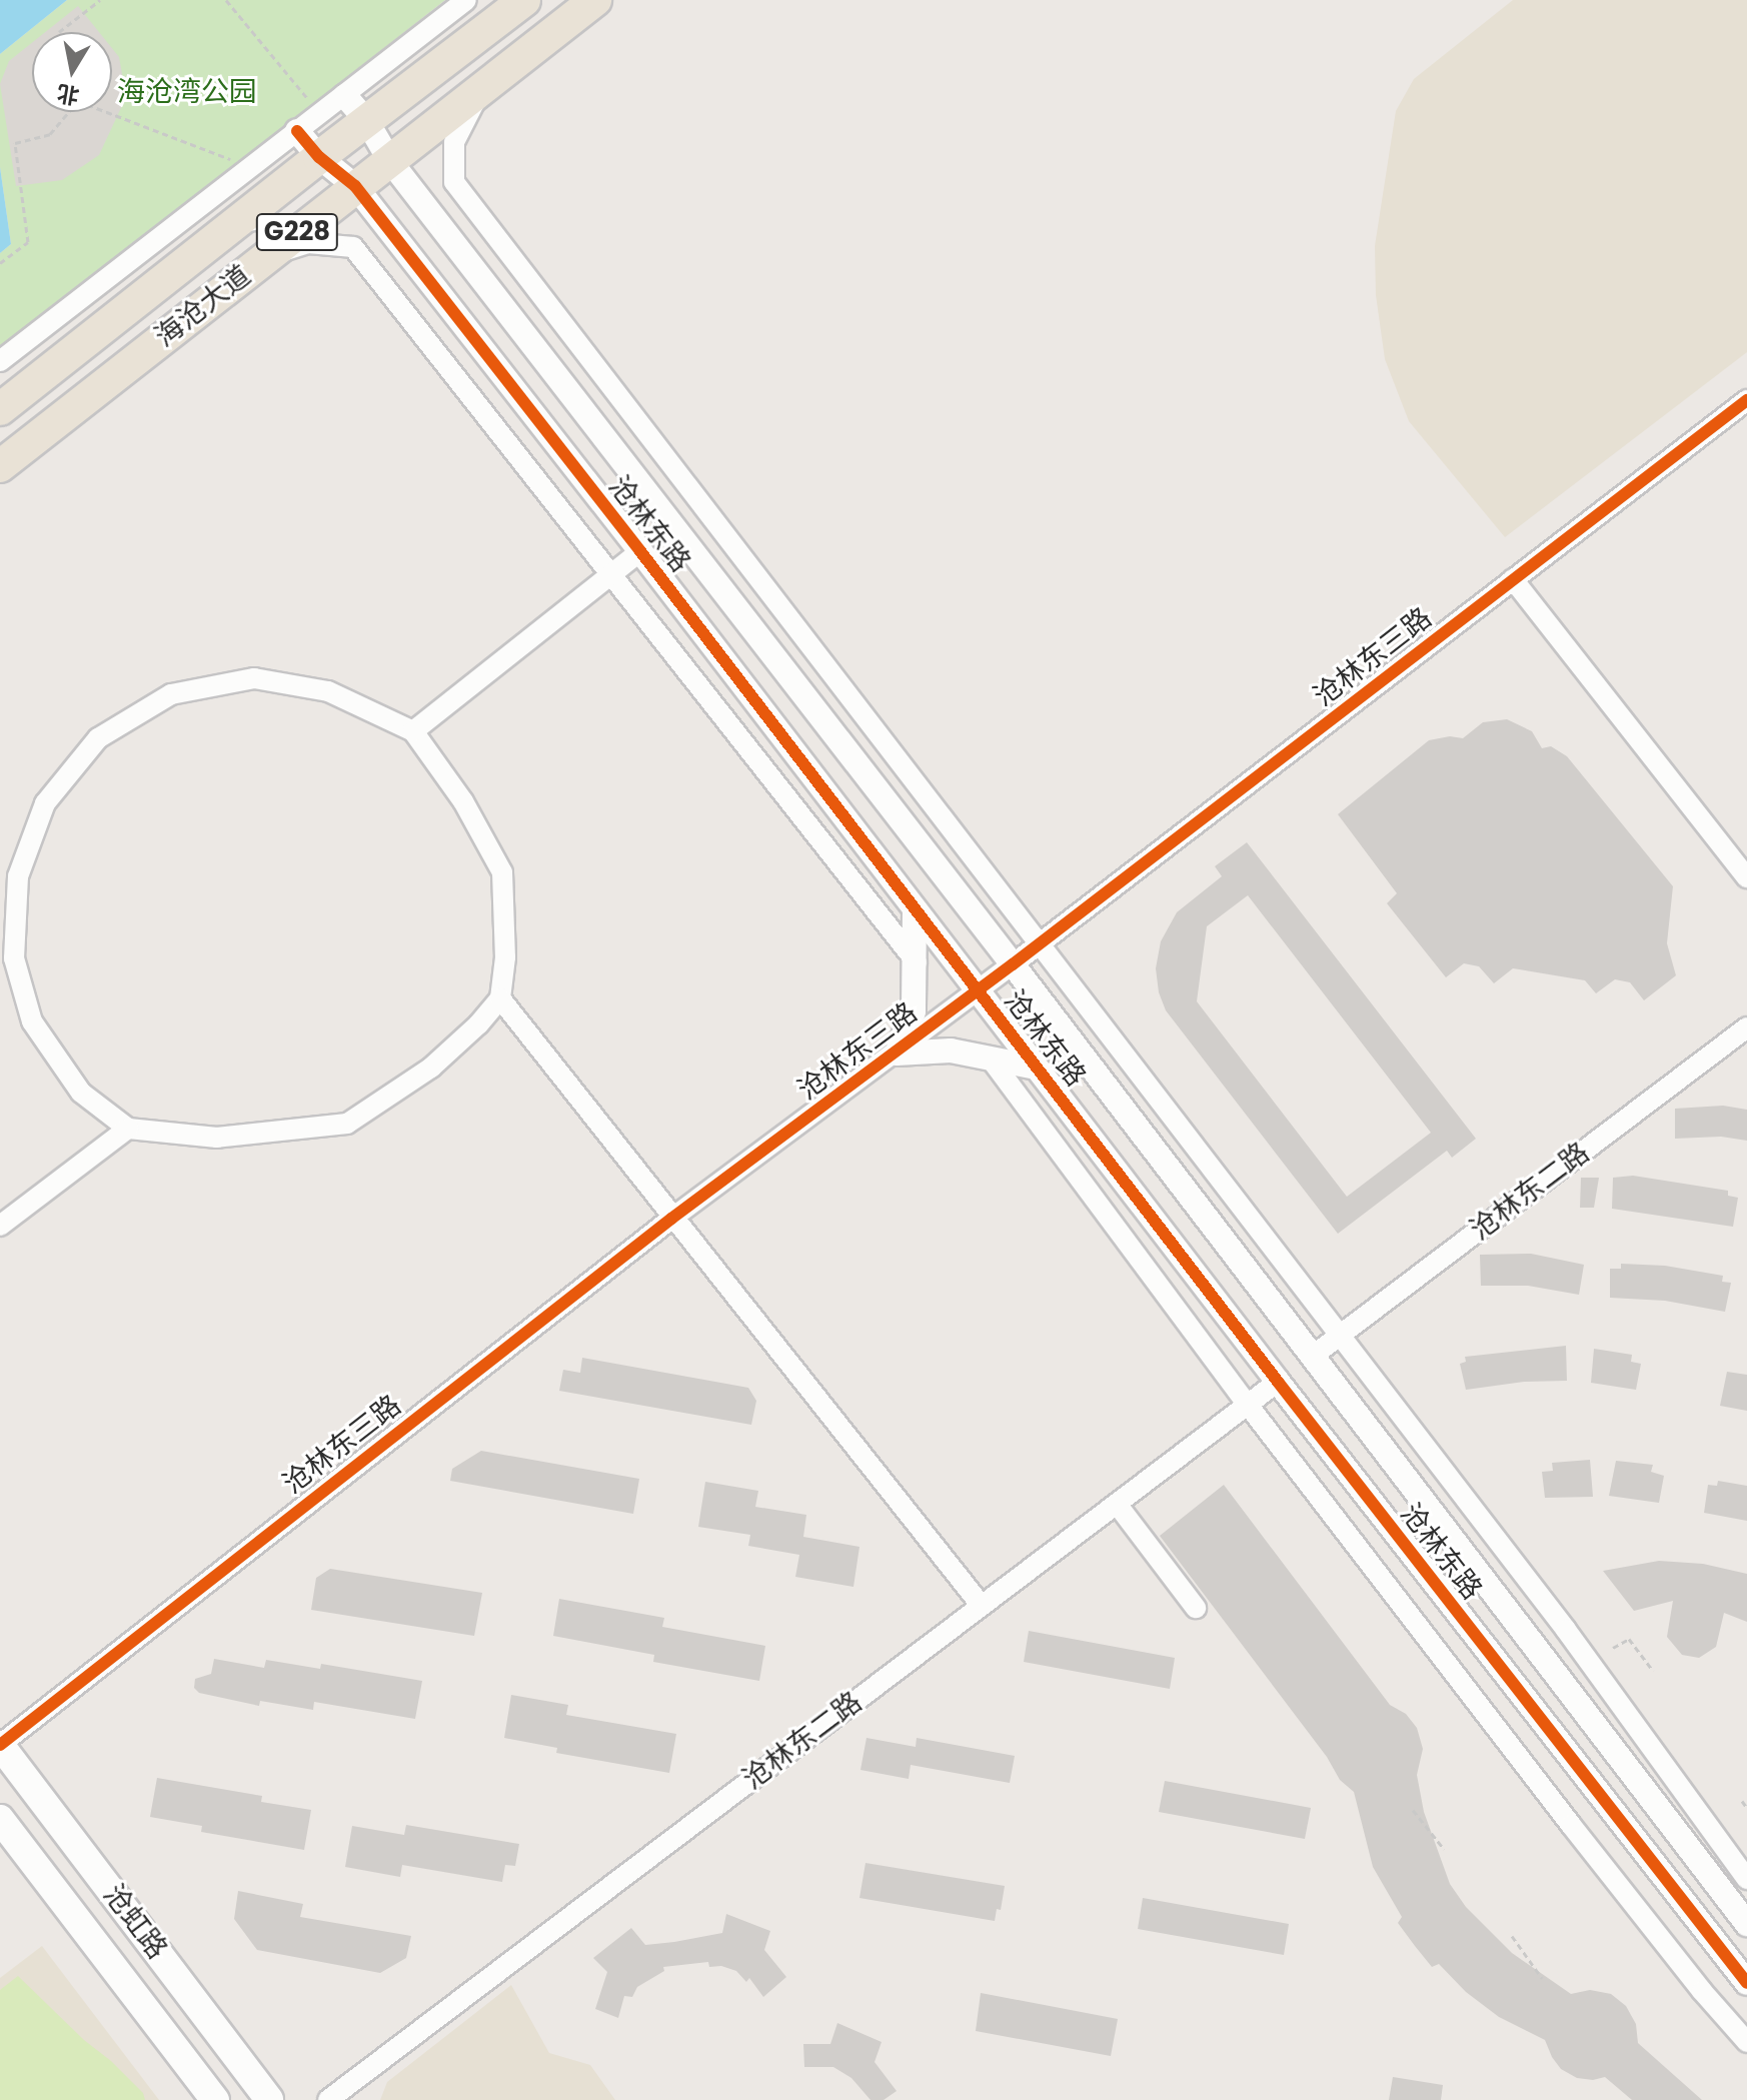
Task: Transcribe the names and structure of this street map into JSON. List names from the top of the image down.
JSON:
{
  "streets": {
    "highway": ["G228", "海沧大道"],
    "main road": ["沧虹路"],
    "street": ["沧林东路", "沧林东三路", "沧林东二路"]
  },
  "crossings": [
    ["海沧大道", "沧林东路"],
    ["沧林东路", "沧林东三路"],
    ["沧林东路", "沧林东二路"],
    ["沧林东三路", "沧虹路"]
  ],
  "parks": ["海沧湾公园"],
  "north": "bottom"
}
